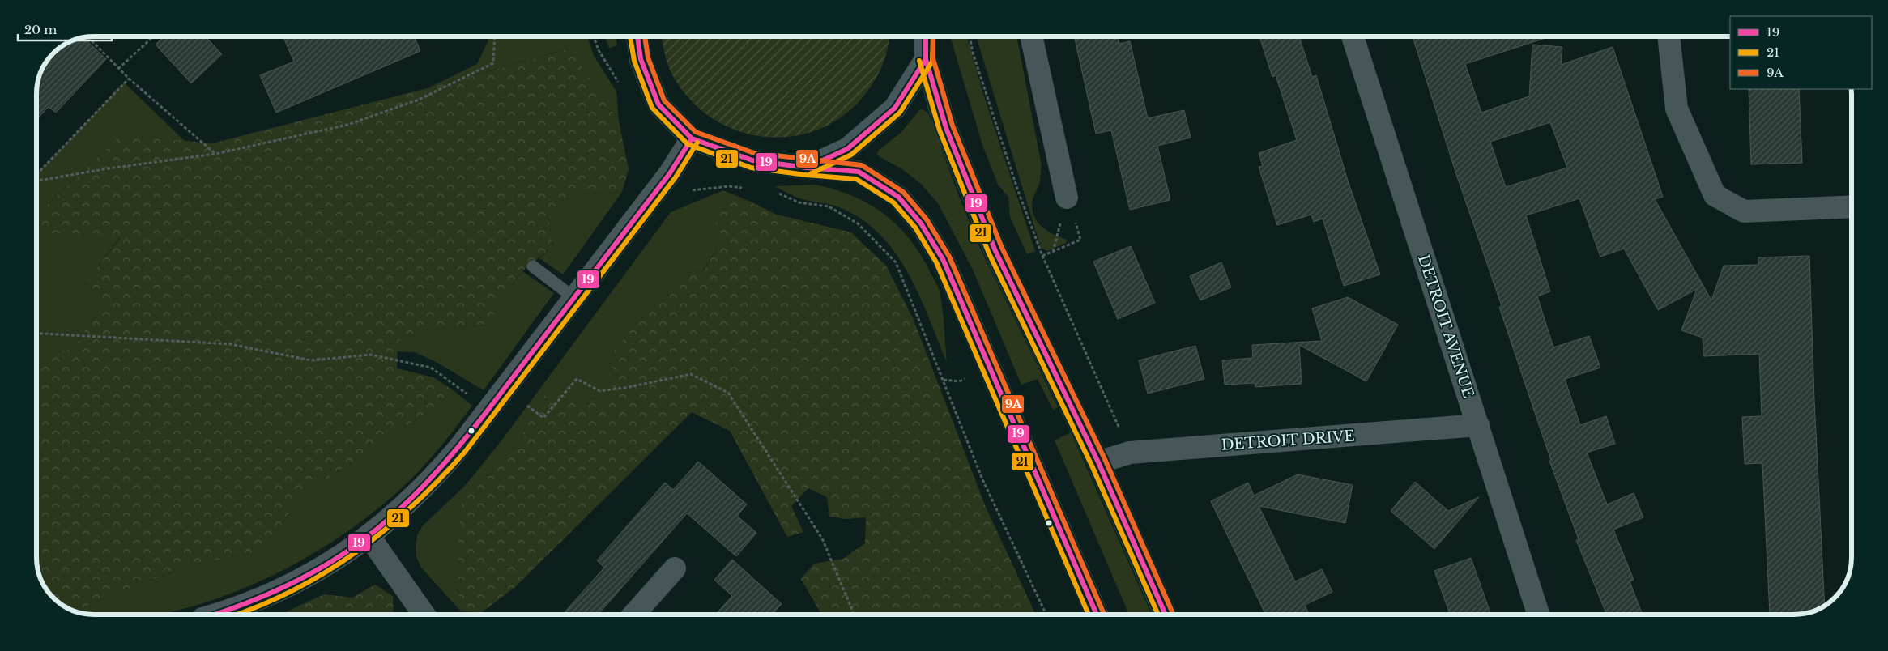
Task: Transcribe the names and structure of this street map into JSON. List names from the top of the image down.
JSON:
{
  "streets": {
    "street": ["DETROIT AVENUE", "DETROIT DRIVE"]
  },
  "crossings": [
    ["DETROIT AVENUE", "DETROIT DRIVE"]
  ],
  "lines": ["transit line 19", "transit line 21", "transit line 9A"],
  "legend": ["19", "21", "9A"],
  "scale_bar": "20 m"
}
